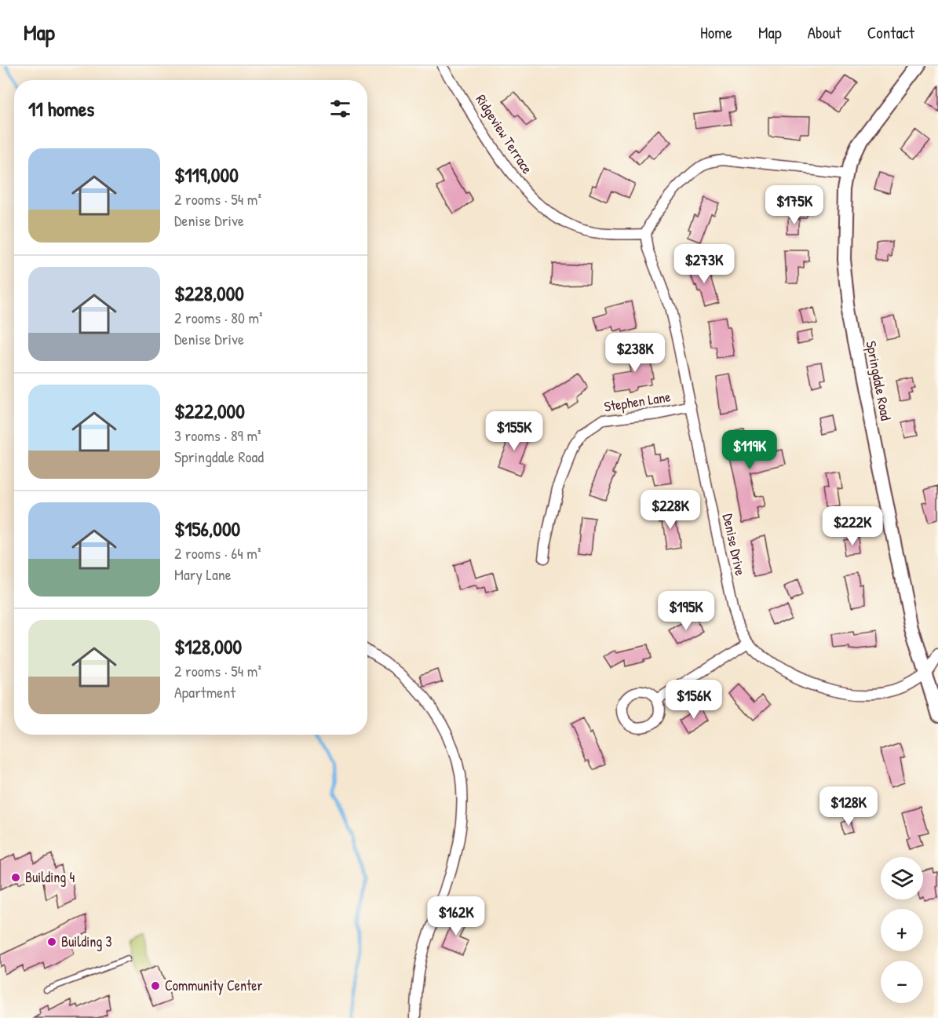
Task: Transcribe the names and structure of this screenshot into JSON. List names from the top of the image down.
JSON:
{
  "streets": {
    "street": [
      "Ridgeview Terrace",
      "Springdale Road",
      "Stephen Lane",
      "Denise Drive"
    ]
  },
  "crossings": [
    ["Ridgeview Terrace", "Denise Drive"],
    ["Springdale Road", "Denise Drive"],
    ["Stephen Lane", "Denise Drive"]
  ],
  "places": ["Building 4", "Building 3", "Community Center"],
  "page": {
    "header": "Map",
    "nav": [
      "Home",
      "Map",
      "About",
      "Contact"
    ],
    "heading": "11 homes",
    "list": [
      {
        "name": "$119,000",
        "note": "2 rooms · 54 m² · Denise Drive"
      },
      {
        "name": "$228,000",
        "note": "2 rooms · 80 m² · Denise Drive"
      },
      {
        "name": "$222,000",
        "note": "3 rooms · 89 m² · Springdale Road"
      },
      {
        "name": "$156,000",
        "note": "2 rooms · 64 m² · Mary Lane"
      },
      {
        "name": "$128,000",
        "note": "2 rooms · 54 m² · Apartment"
      }
    ],
    "price": [
      "$175K",
      "$273K",
      "$238K",
      "$155K",
      "$119K",
      "$228K",
      "$222K",
      "$195K",
      "$156K",
      "$128K",
      "$162K"
    ],
    "map_buttons": ["+", "−"]
  }
}
